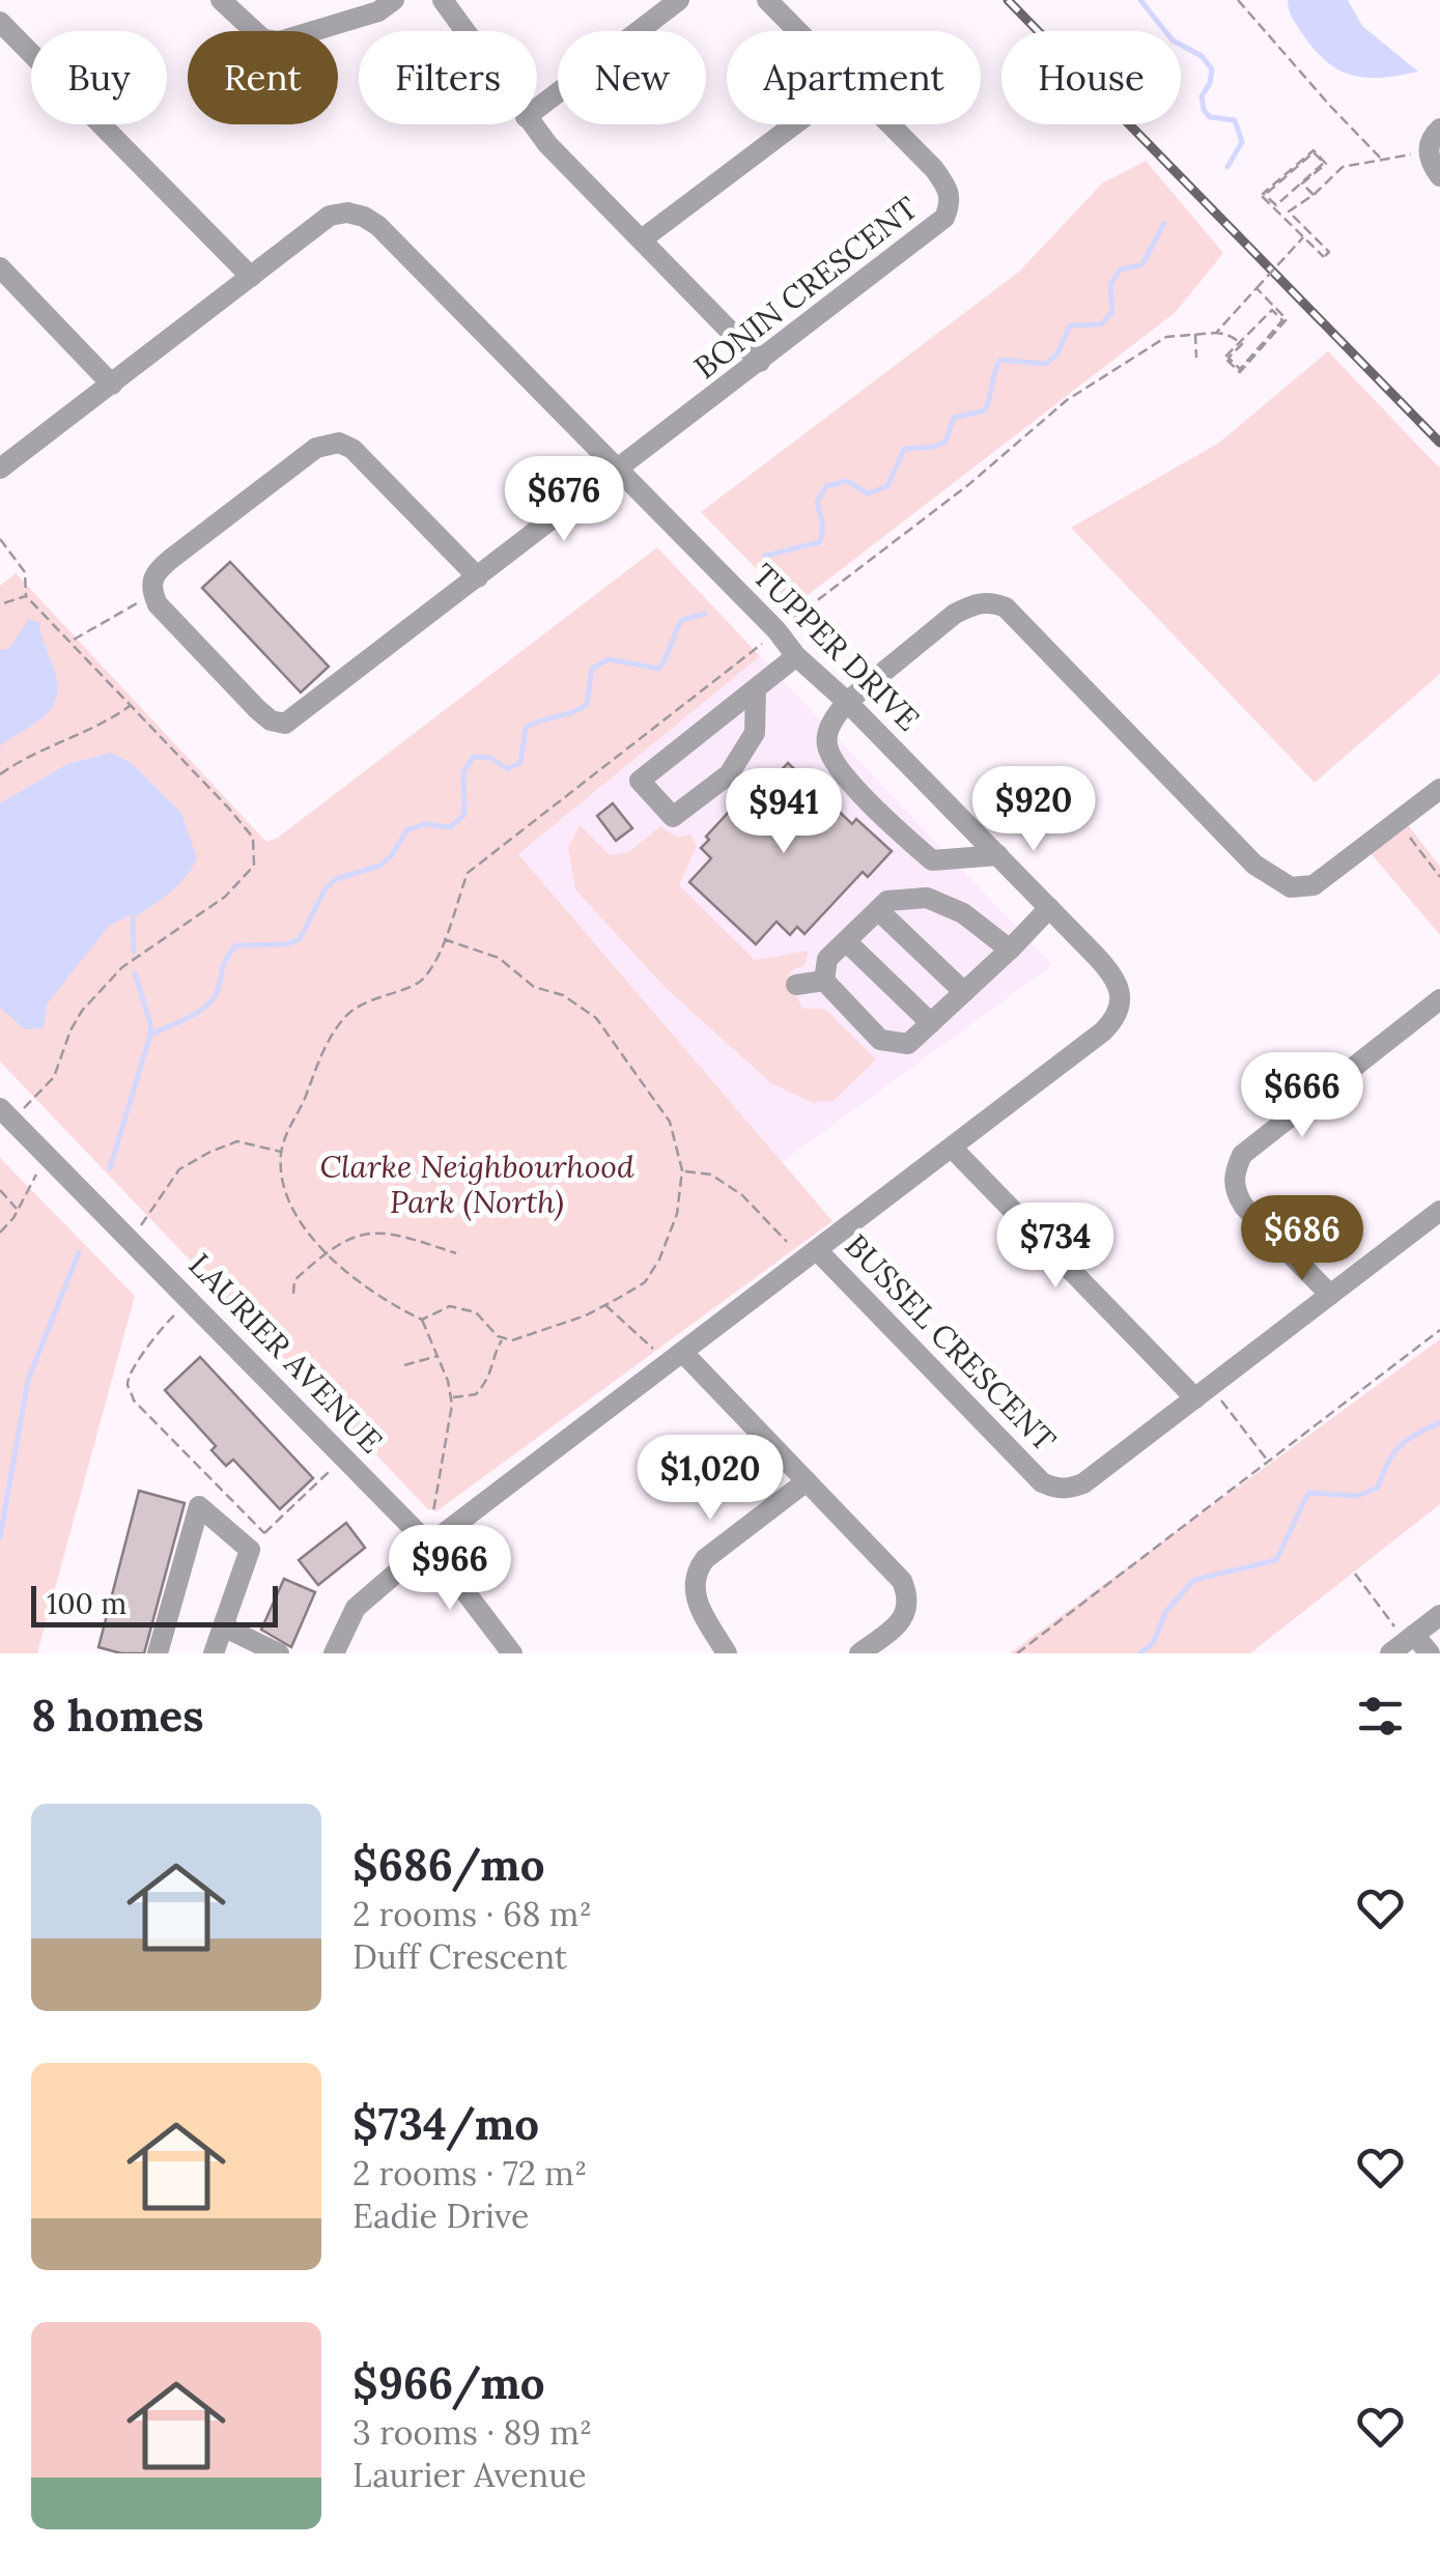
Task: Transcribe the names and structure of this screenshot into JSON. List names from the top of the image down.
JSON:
{
  "streets": {
    "street": [
      "BONIN CRESCENT",
      "TUPPER DRIVE",
      "BUSSEL CRESCENT",
      "LAURIER AVENUE"
    ]
  },
  "crossings": [
    ["BONIN CRESCENT", "TUPPER DRIVE"],
    ["TUPPER DRIVE", "BUSSEL CRESCENT"],
    ["TUPPER DRIVE", "LAURIER AVENUE"]
  ],
  "parks": ["Clarke Neighbourhood Park (North)"],
  "scale_bar": "100 m",
  "page": {
    "chip": [
      "Buy",
      "Rent",
      "Filters",
      "New",
      "Apartment",
      "House"
    ],
    "price": [
      "$676",
      "$920",
      "$941",
      "$666",
      "$686",
      "$734",
      "$1,020",
      "$966"
    ],
    "scale": "100 m",
    "heading": "8 homes",
    "list": [
      {
        "name": "$686/mo",
        "note": "2 rooms · 68 m² · Duff Crescent"
      },
      {
        "name": "$734/mo",
        "note": "2 rooms · 72 m² · Eadie Drive"
      },
      {
        "name": "$966/mo",
        "note": "3 rooms · 89 m² · Laurier Avenue"
      }
    ]
  }
}
